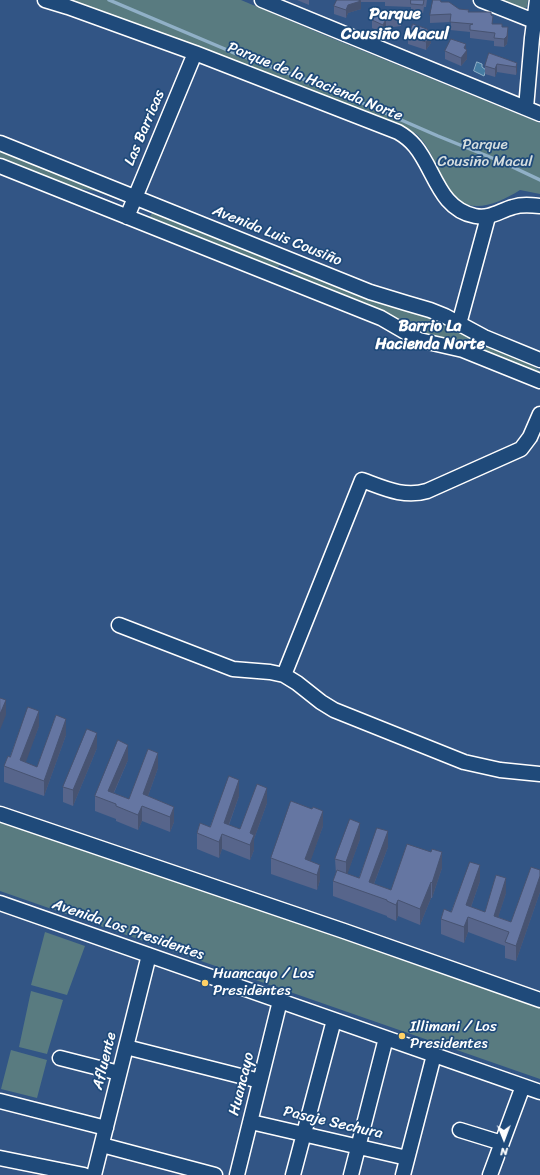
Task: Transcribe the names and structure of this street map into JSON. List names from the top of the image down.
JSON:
{
  "streets": {
    "street": [
      "Parque de la Hacienda Norte",
      "Las Barricas",
      "Avenida Luis Cousiño",
      "Avenida Los Presidentes",
      "Afluente",
      "Huancayo",
      "Pasaje Sechura"
    ]
  },
  "crossings": [
    ["Parque de la Hacienda Norte", "Las Barricas"],
    ["Las Barricas", "Avenida Luis Cousiño"],
    ["Avenida Los Presidentes", "Afluente"],
    ["Avenida Los Presidentes", "Huancayo"],
    ["Huancayo", "Pasaje Sechura"]
  ],
  "districts": ["Parque Cousiño Macul", "Barrio La Hacienda Norte"],
  "parks": ["Parque Cousiño Macul"],
  "places": ["Huancayo / Los Presidentes", "Illimani / Los Presidentes"],
  "north": "bottom"
}
